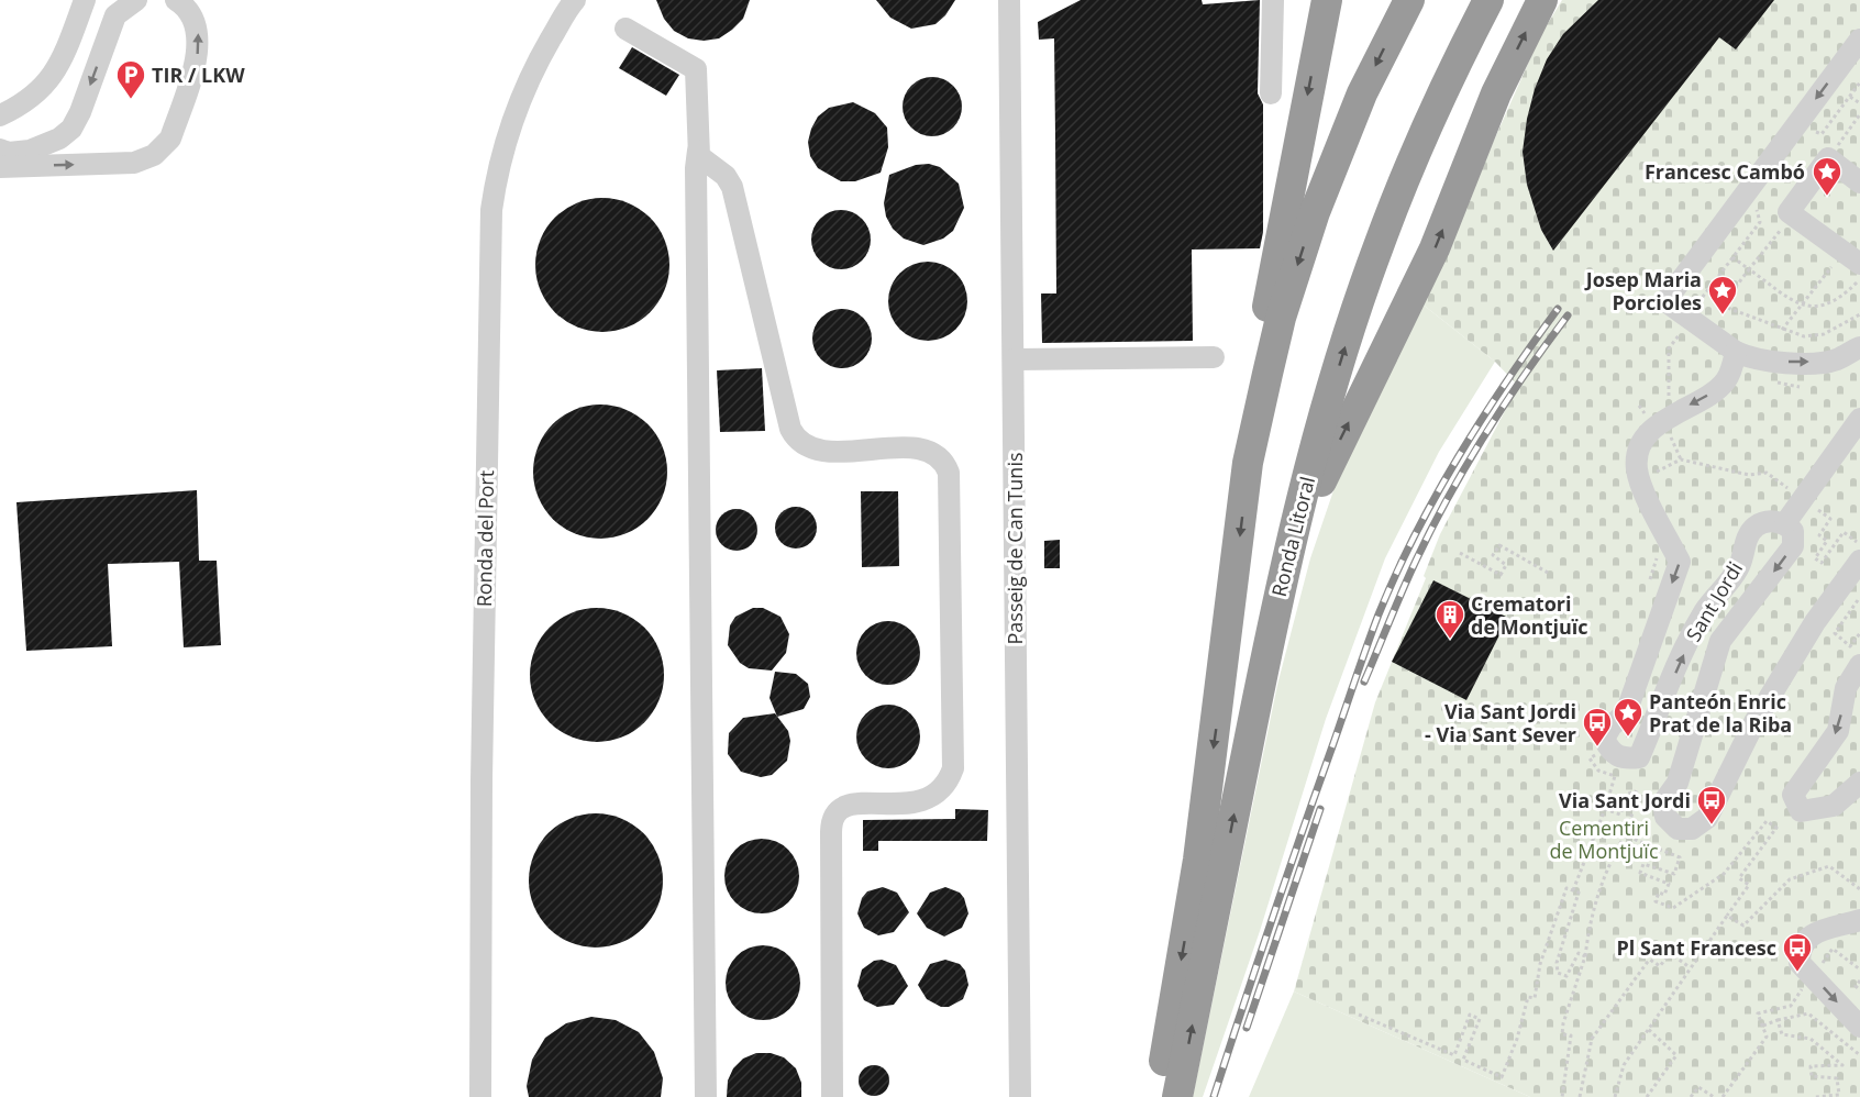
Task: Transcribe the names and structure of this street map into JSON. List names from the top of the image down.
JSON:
{
  "streets": {
    "highway": ["Ronda Litoral"],
    "street": ["Ronda del Port", "Passeig de Can Tunis", "Sant Jordi"]
  },
  "parks": ["Cementiri de Montjuïc"],
  "places": {
    "parking": ["TIR / LKW"],
    "place": ["Francesc Cambó", "Josep Maria Porcioles", "Panteón Enric Prat de la Riba"],
    "building": ["Crematori de Montjuïc"],
    "bus stop": ["Via Sant Jordi - Via Sant Sever", "Via Sant Jordi", "Pl Sant Francesc"]
  }
}
